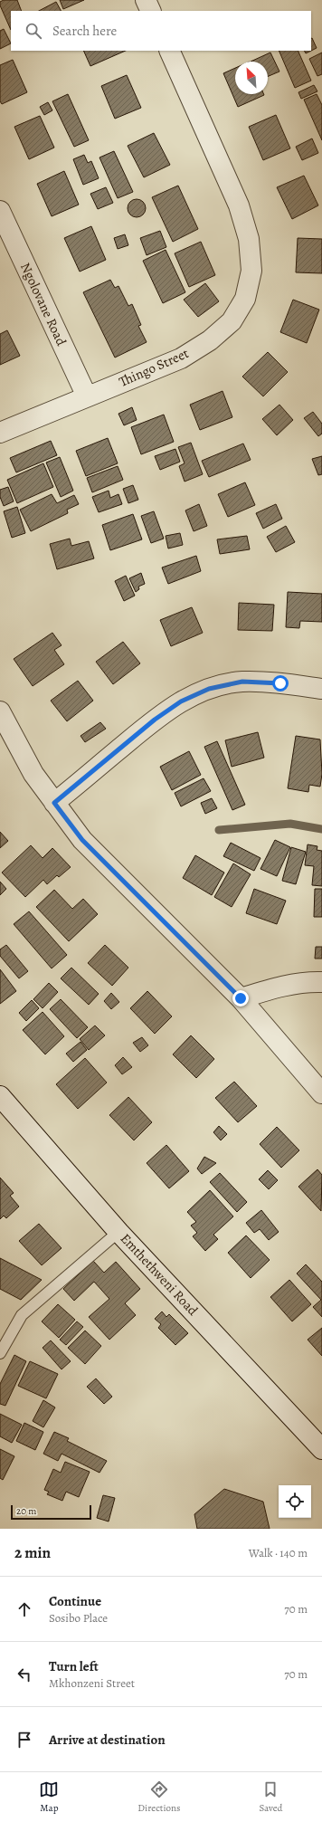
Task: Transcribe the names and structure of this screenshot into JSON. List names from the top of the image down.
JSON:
{
  "streets": {
    "street": ["Ngolovane Road", "Thingo Street", "Emthethweni Road"]
  },
  "crossings": [
    ["Ngolovane Road", "Thingo Street"]
  ],
  "scale_bar": "20 m",
  "north": "top left",
  "page": {
    "search": "Search here",
    "scale": "20 m",
    "heading": ["2 min", "Walk · 140 m"],
    "list": [
      ["Continue", "Sosibo Place", "70 m"],
      ["Turn left", "Mkhonzeni Street", "70 m"],
      "Arrive at destination"
    ],
    "nav": ["Map", "Directions", "Saved"]
  }
}
